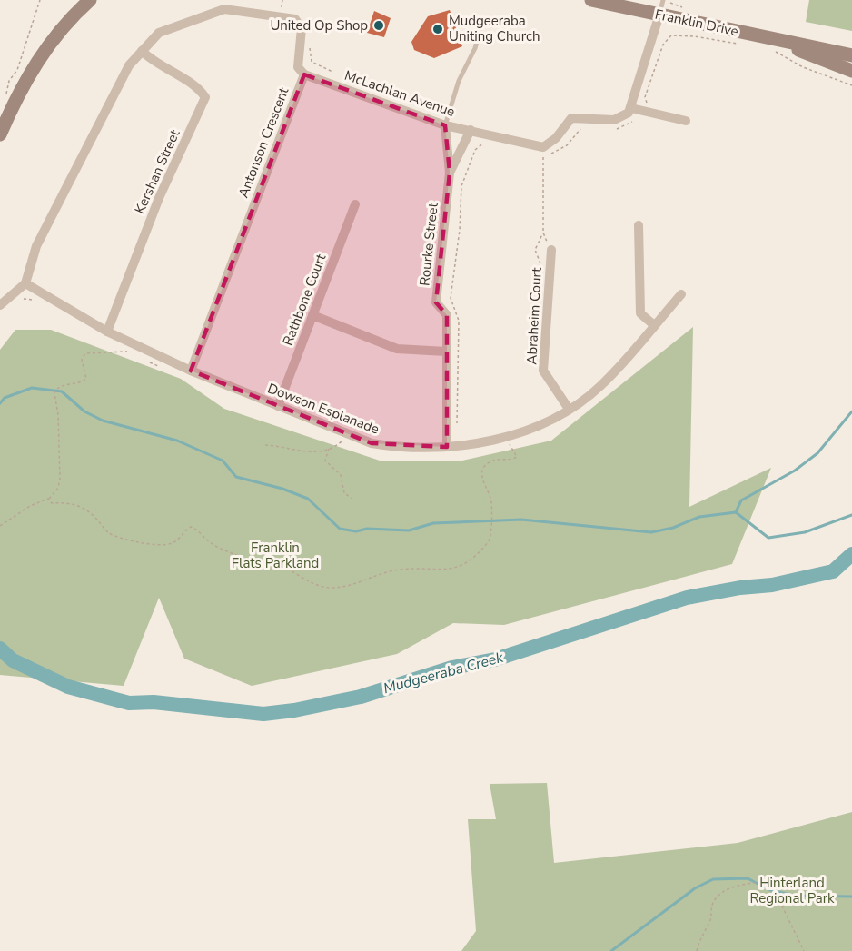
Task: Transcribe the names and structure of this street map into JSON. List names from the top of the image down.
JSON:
{
  "streets": {
    "main road": ["Franklin Drive"],
    "street": [
      "McLachlan Avenue",
      "Antonson Crescent",
      "Kershan Street",
      "Rourke Street",
      "Rathbone Court",
      "Abraheim Court",
      "Dowson Esplanade"
    ]
  },
  "crossings": [
    ["McLachlan Avenue", "Antonson Crescent"],
    ["McLachlan Avenue", "Rourke Street"],
    ["Antonson Crescent", "Kershan Street"],
    ["Antonson Crescent", "Dowson Esplanade"],
    ["Kershan Street", "Dowson Esplanade"],
    ["Rourke Street", "Dowson Esplanade"],
    ["Rathbone Court", "Dowson Esplanade"],
    ["Abraheim Court", "Dowson Esplanade"]
  ],
  "water": ["Mudgeeraba Creek"],
  "parks": ["Franklin Flats Parkland", "Hinterland Regional Park"],
  "places": ["United Op Shop", "Mudgeeraba Uniting Church"]
}
